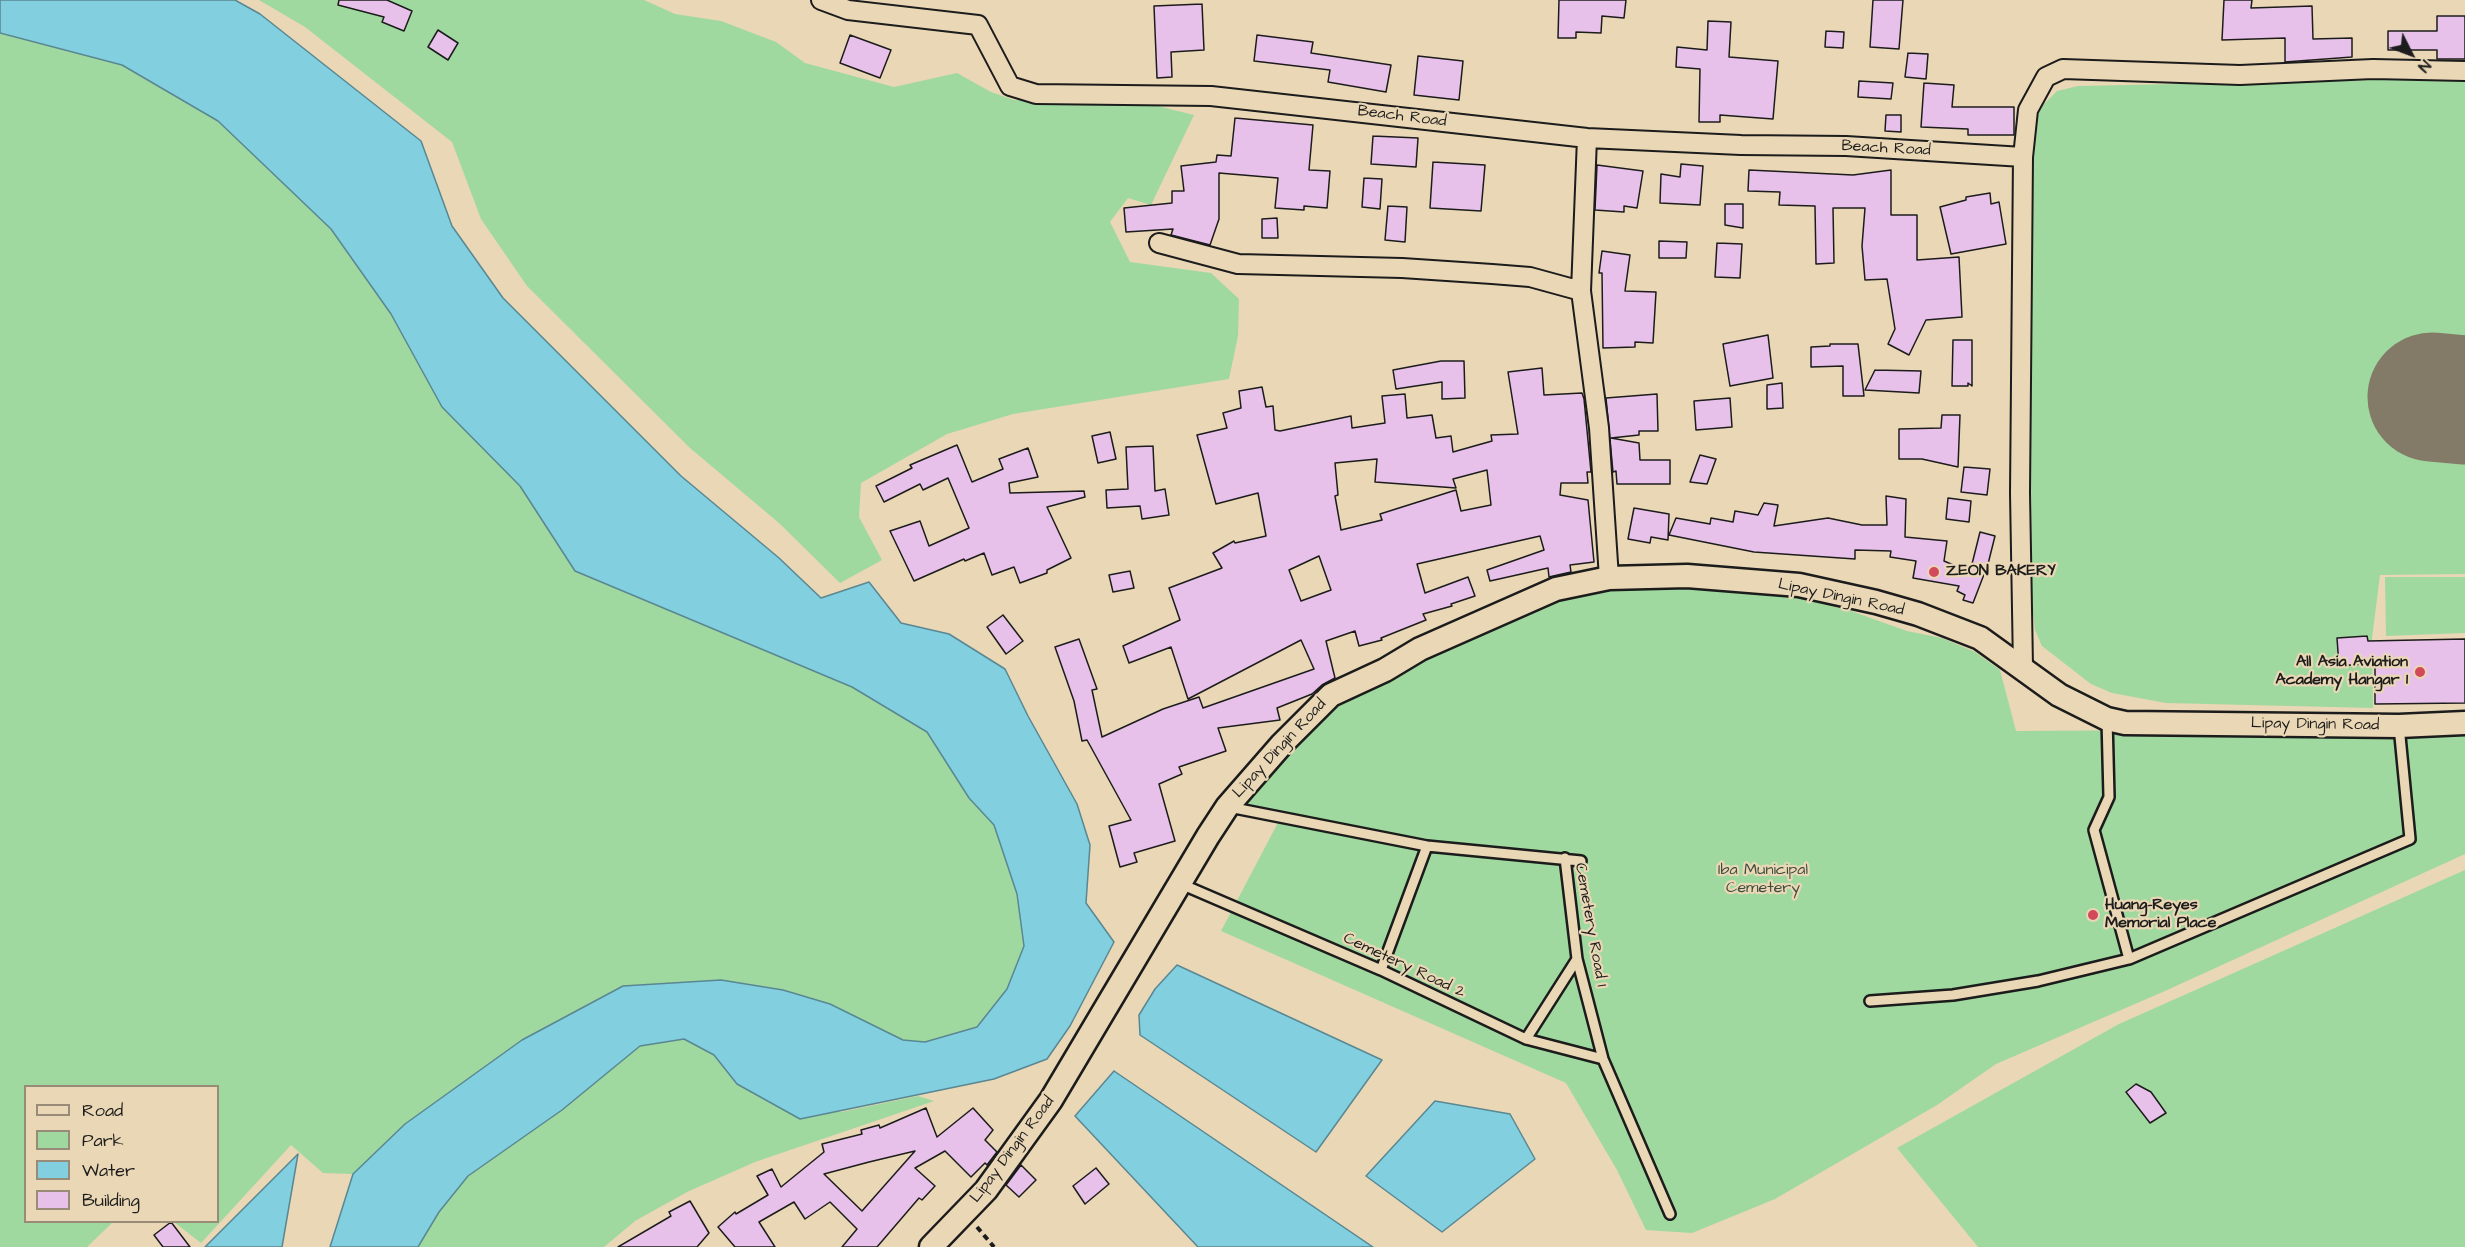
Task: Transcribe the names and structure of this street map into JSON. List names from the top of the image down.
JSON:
{
  "streets": {
    "street": ["Beach Road", "Lipay Dingin Road"],
    "lane": ["Cemetery Road 1", "Cemetery Road 2"]
  },
  "crossings": [
    ["Lipay Dingin Road", "Cemetery Road 1"],
    ["Lipay Dingin Road", "Cemetery Road 2"],
    ["Cemetery Road 1", "Cemetery Road 2"]
  ],
  "parks": ["Iba Municipal Cemetery"],
  "places": ["ZEON BAKERY", "All Asia Aviation Academy Hangar 1", "Huang-Reyes Memorial Place"],
  "legend": [
    "Road",
    "Park",
    "Water",
    "Building"
  ],
  "north": "bottom right"
}
